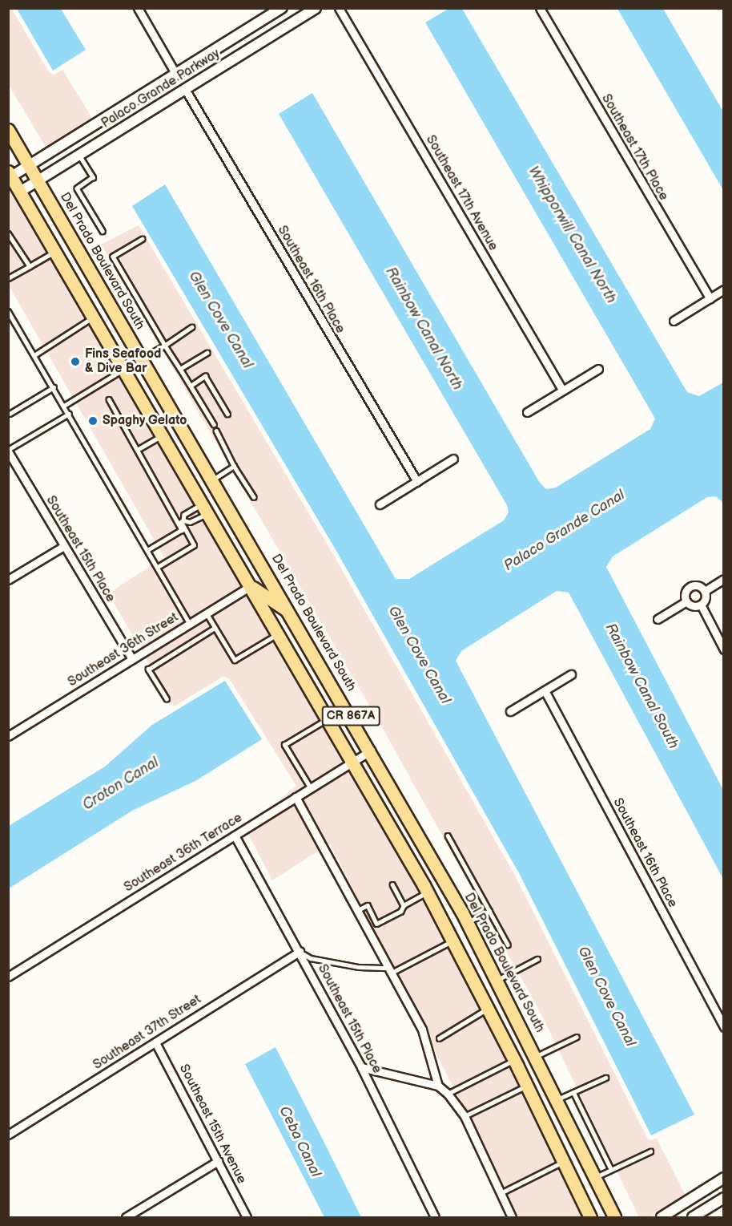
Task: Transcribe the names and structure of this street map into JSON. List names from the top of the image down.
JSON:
{
  "streets": {
    "main road": ["Del Prado Boulevard South", "CR 867A"],
    "street": [
      "Palaco Grande Parkway",
      "Southeast 17th Place",
      "Southeast 17th Avenue",
      "Southeast 16th Place",
      "Southeast 15th Place",
      "Southeast 36th Street",
      "Southeast 36th Terrace",
      "Southeast 37th Street",
      "Southeast 15th Avenue"
    ]
  },
  "crossings": [
    ["Palaco Grande Parkway", "Del Prado Boulevard South"],
    ["Palaco Grande Parkway", "Southeast 16th Place"],
    ["Palaco Grande Parkway", "CR 867A"],
    ["Del Prado Boulevard South", "Southeast 36th Terrace"],
    ["Southeast 15th Place", "Southeast 36th Street"],
    ["Southeast 15th Place", "Southeast 36th Terrace"],
    ["Southeast 15th Place", "Southeast 37th Street"],
    ["Southeast 36th Street", "CR 867A"],
    ["CR 867A", "Southeast 36th Terrace"],
    ["Southeast 37th Street", "Southeast 15th Avenue"]
  ],
  "water": [
    "Whipporwill Canal North",
    "Glen Cove Canal",
    "Rainbow Canal North",
    "Palaco Grande Canal",
    "Rainbow Canal South",
    "Croton Canal",
    "Ceba Canal"
  ],
  "places": ["Fins Seafood & Dive Bar", "Spaghy Gelato"]
}
